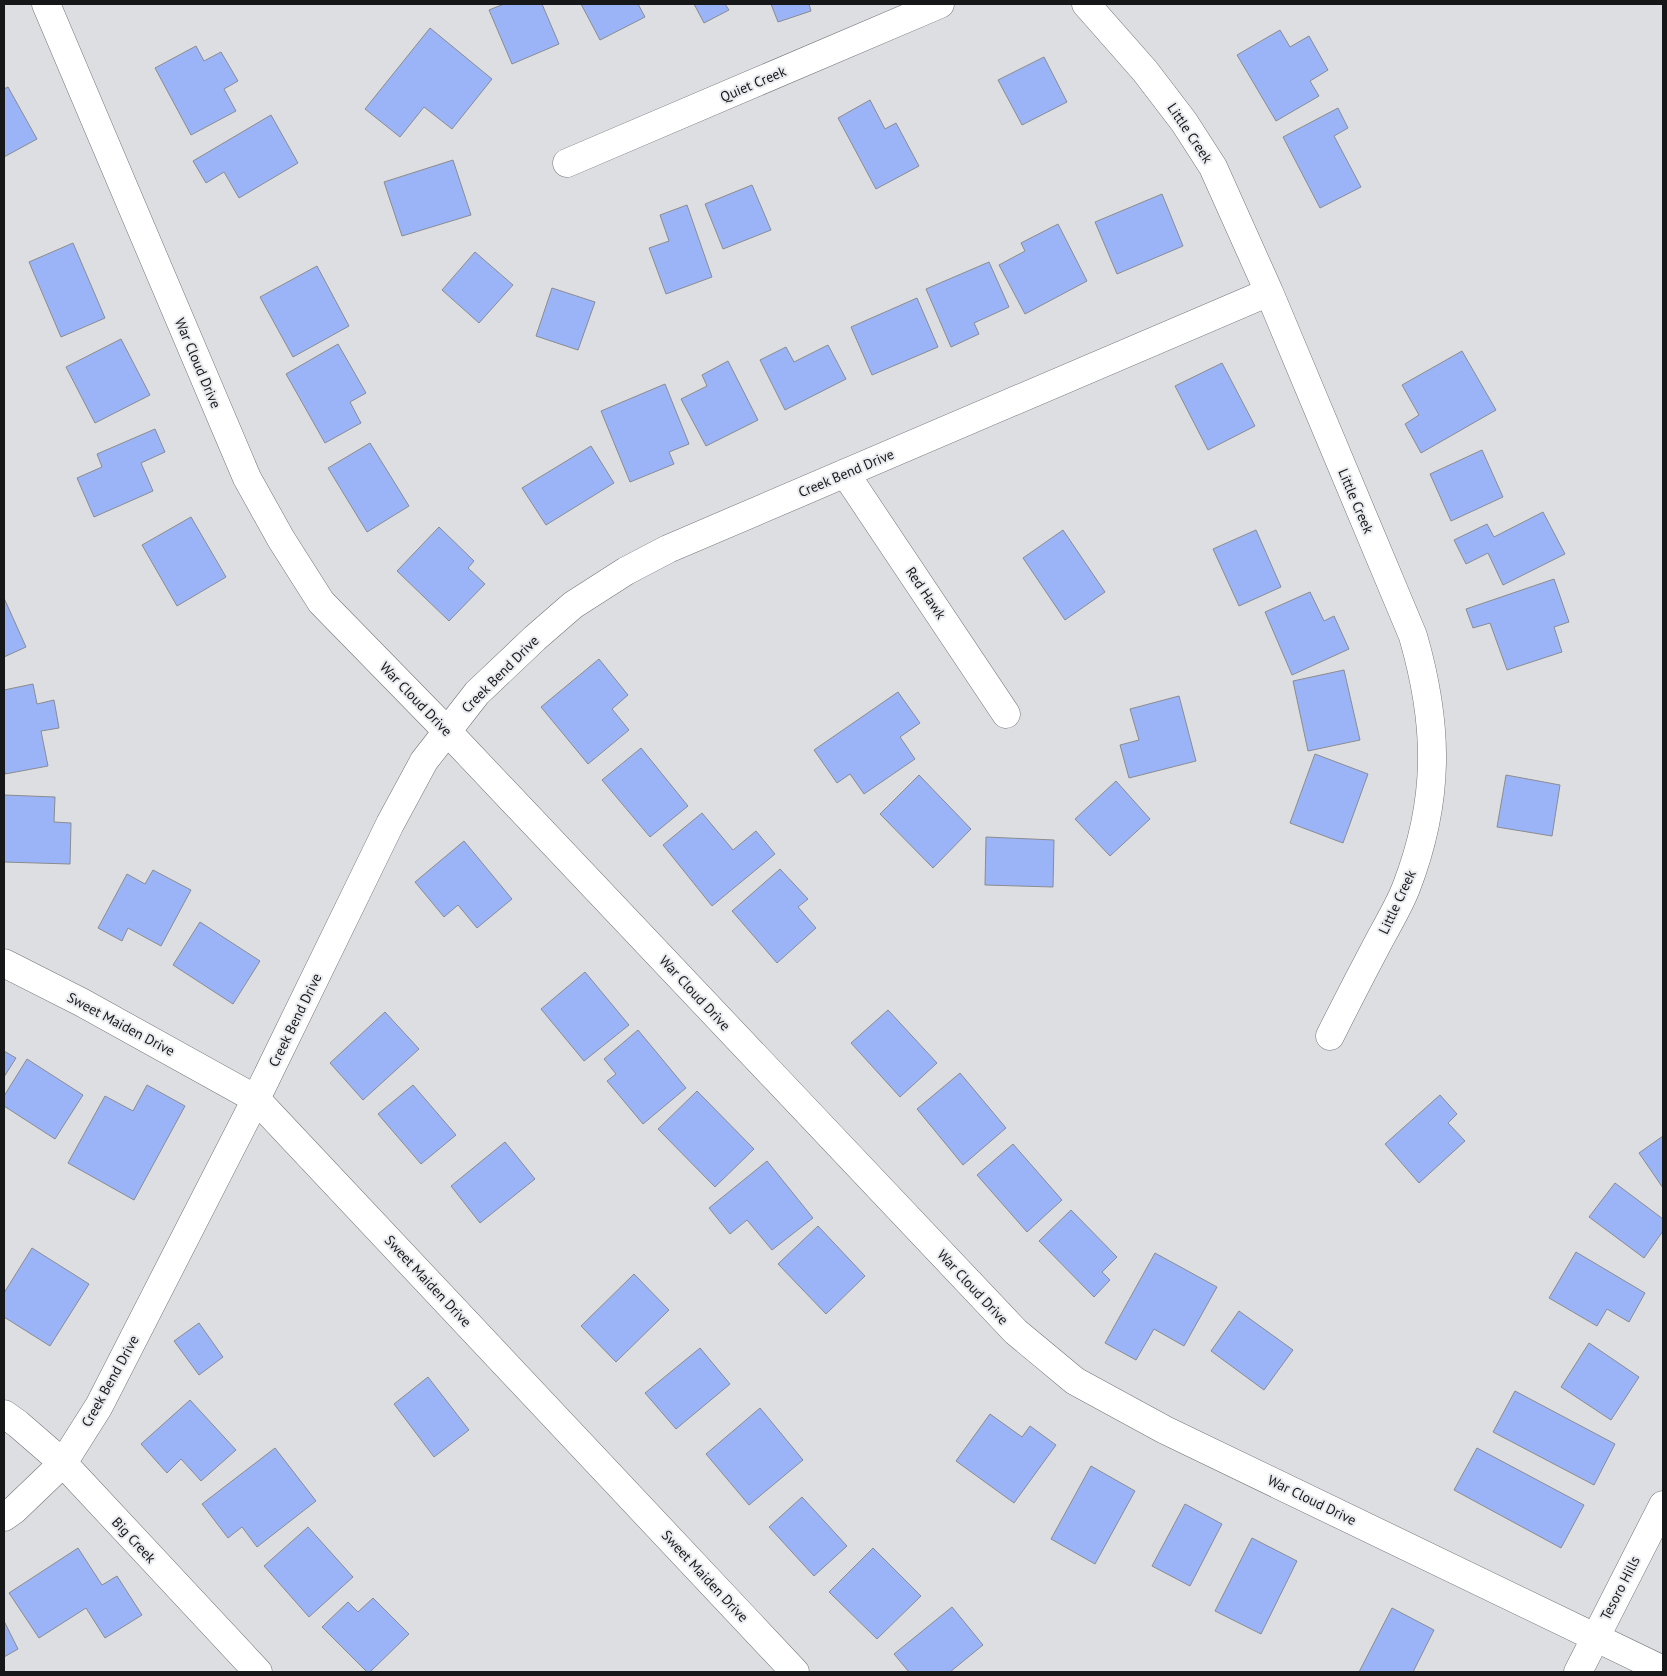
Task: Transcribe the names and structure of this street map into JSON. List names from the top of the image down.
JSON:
{
  "streets": {
    "street": [
      "Quiet Creek",
      "Little Creek",
      "War Cloud Drive",
      "Creek Bend Drive",
      "Red Hawk",
      "Sweet Maiden Drive",
      "Big Creek",
      "Tesoro Hills"
    ]
  },
  "crossings": [
    ["Little Creek", "Creek Bend Drive"],
    ["War Cloud Drive", "Creek Bend Drive"],
    ["War Cloud Drive", "Tesoro Hills"],
    ["Creek Bend Drive", "Red Hawk"],
    ["Creek Bend Drive", "Sweet Maiden Drive"],
    ["Creek Bend Drive", "Big Creek"]
  ]
}
